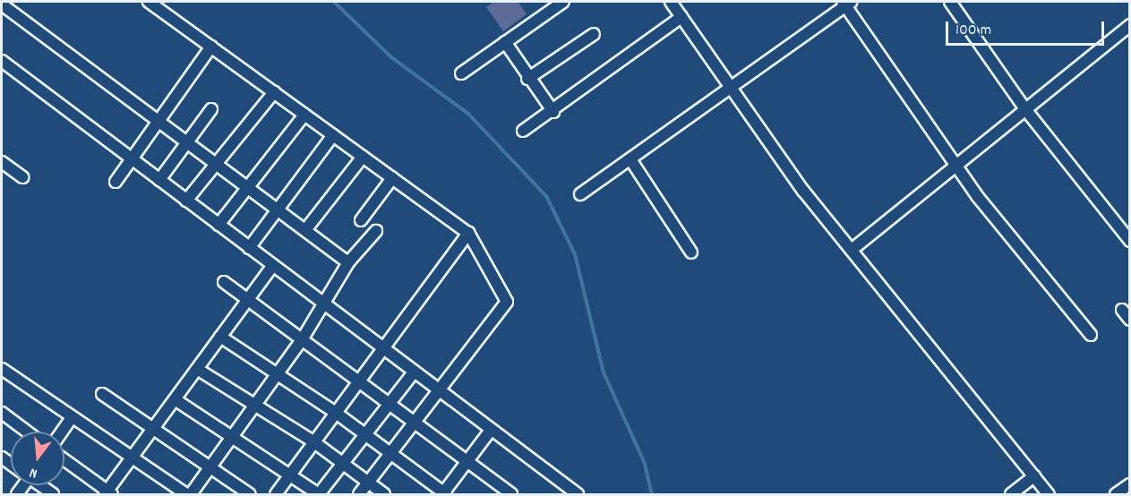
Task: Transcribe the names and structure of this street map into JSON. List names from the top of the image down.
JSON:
{
  "scale_bar": "100 m",
  "north": "bottom"
}
